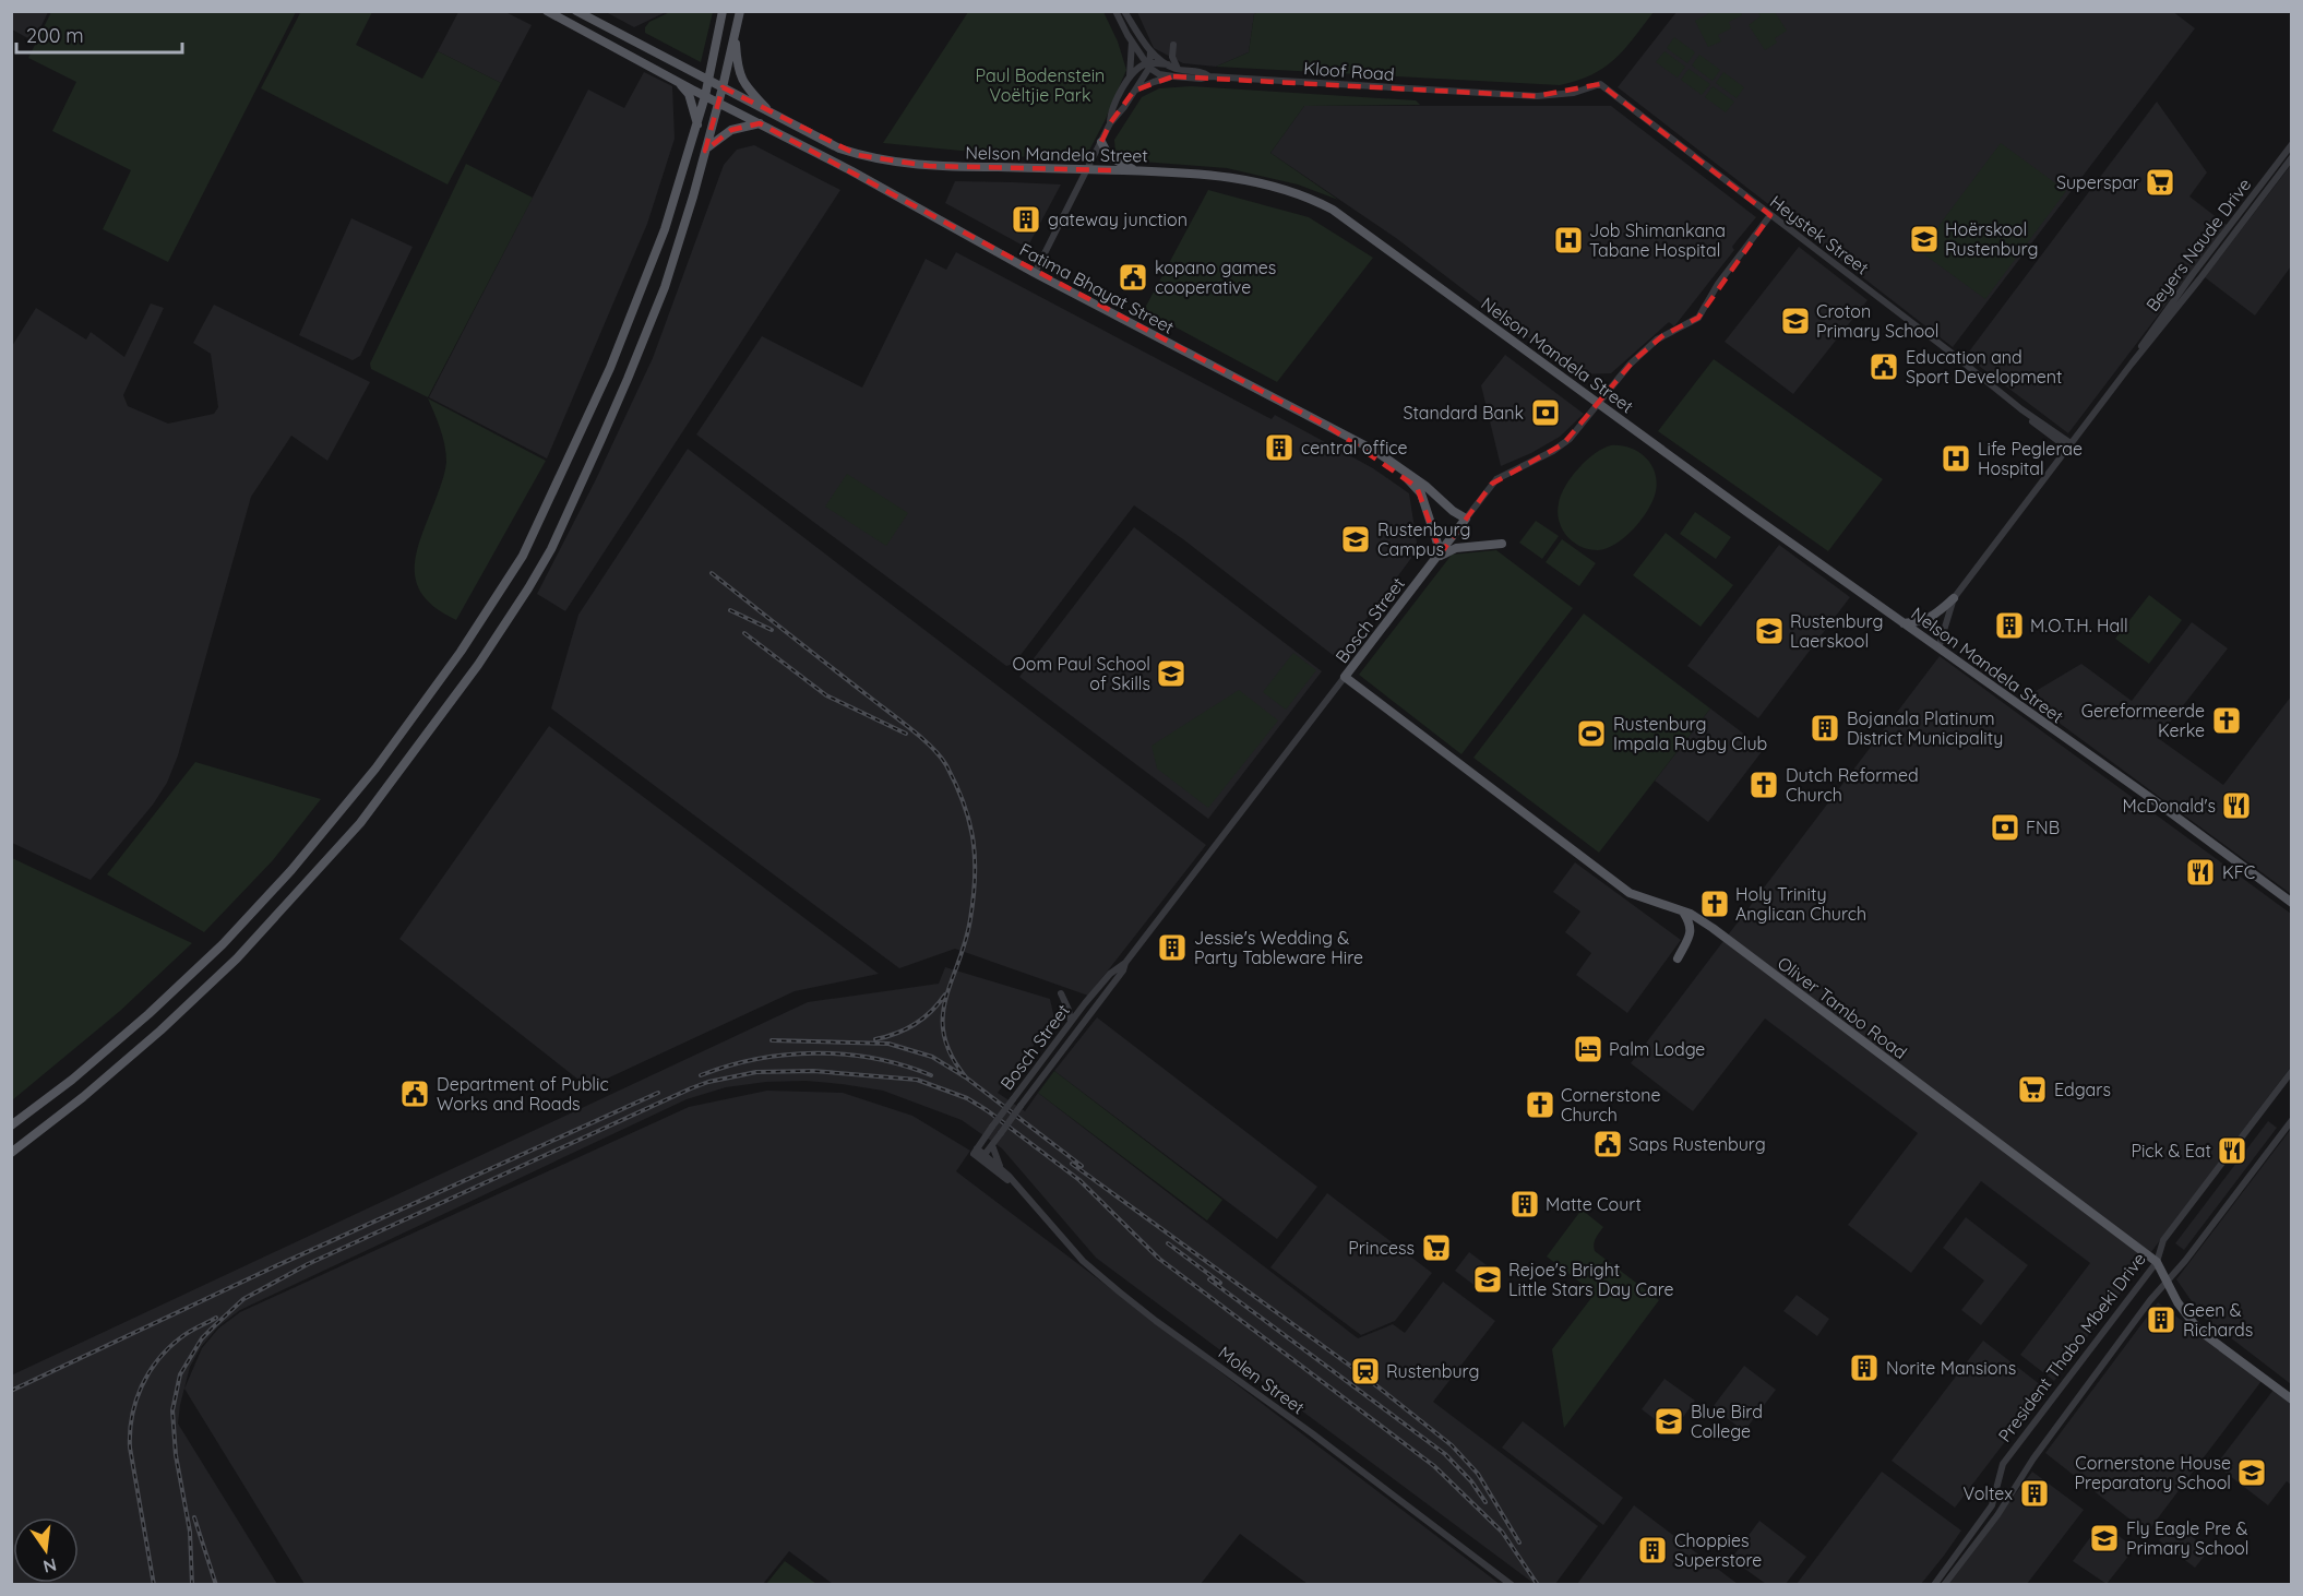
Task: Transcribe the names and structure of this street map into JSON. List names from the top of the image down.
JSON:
{
  "streets": {
    "main road": [
      "Nelson Mandela Street",
      "Fatima Bhayat Street",
      "Bosch Street",
      "Oliver Tambo Road"
    ],
    "street": [
      "Kloof Road",
      "Heystek Street",
      "Beyers Naude Drive",
      "President Thabo Mbeki Drive",
      "Molen Street"
    ]
  },
  "crossings": [
    ["Kloof Road", "Heystek Street"],
    ["Nelson Mandela Street", "Beyers Naude Drive"],
    ["Nelson Mandela Street", "Bosch Street"],
    ["Heystek Street", "Beyers Naude Drive"],
    ["Heystek Street", "Bosch Street"],
    ["Fatima Bhayat Street", "Bosch Street"],
    ["Bosch Street", "Oliver Tambo Road"],
    ["Oliver Tambo Road", "President Thabo Mbeki Drive"]
  ],
  "parks": ["Paul Bodenstein Voëltjie Park"],
  "places": {
    "supermarket": ["Superspar", "Edgars", "Princess"],
    "building": [
      "gateway junction",
      "central office",
      "M.O.T.H. Hall",
      "Bojanala Platinum District Municipality",
      "Jessie's Wedding & Party Tableware Hire",
      "Matte Court",
      "Geen & Richards",
      "Norite Mansions",
      "Voltex",
      "Choppies Superstore"
    ],
    "school or university": [
      "Hoërskool Rustenburg",
      "Croton Primary School",
      "Rustenburg Campus",
      "Rustenburg Laerskool",
      "Oom Paul School of Skills",
      "Rejoe's Bright Little Stars Day Care",
      "Blue Bird College",
      "Cornerstone House Preparatory School",
      "Fly Eagle Pre & Primary School"
    ],
    "hospital": ["Job Shimankana Tabane Hospital", "Life Peglerae Hospital"],
    "public building": [
      "kopano games cooperative",
      "Education and Sport Development",
      "Department of Public Works and Roads",
      "Saps Rustenburg"
    ],
    "bank": ["Standard Bank", "FNB"],
    "church": [
      "Gereformeerde Kerke",
      "Dutch Reformed Church",
      "Holy Trinity Anglican Church",
      "Cornerstone Church"
    ],
    "sports": ["Rustenburg Impala Rugby Club"],
    "restaurant": ["McDonald's", "KFC", "Pick & Eat"],
    "hotel": ["Palm Lodge"],
    "station": ["Rustenburg"]
  },
  "scale_bar": "200 m",
  "north": "bottom"
}
